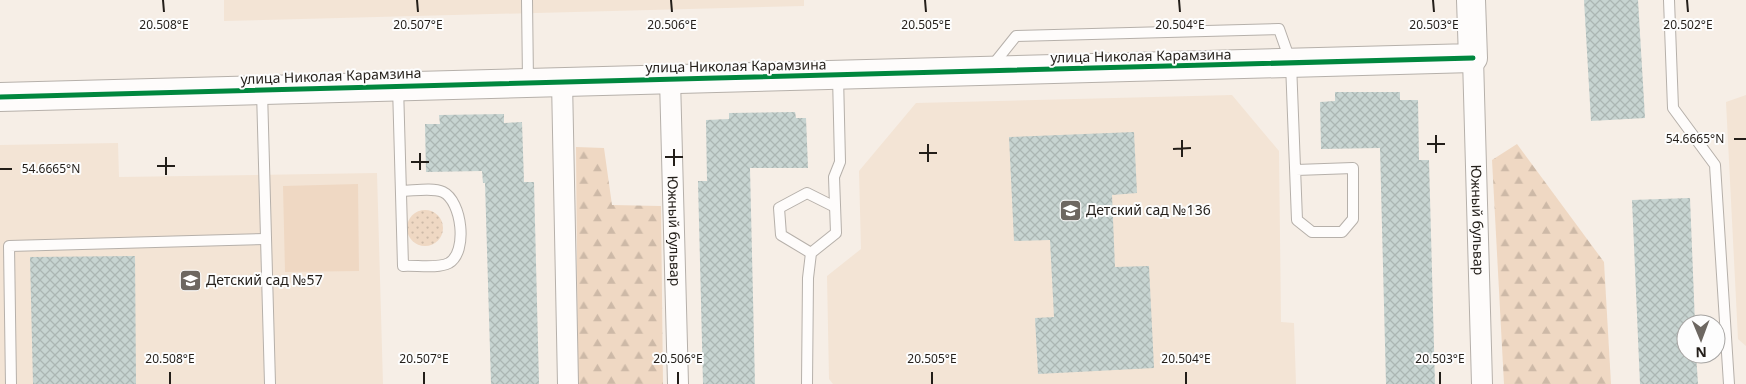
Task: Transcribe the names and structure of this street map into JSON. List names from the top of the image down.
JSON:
{
  "streets": {
    "street": ["улица Николая Карамзина", "Южный бульвар"]
  },
  "crossings": [
    ["улица Николая Карамзина", "Южный бульвар"]
  ],
  "places": {
    "school or university": ["Детский сад №136", "Детский сад №57"]
  },
  "north": "bottom",
  "coordinates": [
    "20.508°E",
    "20.507°E",
    "20.506°E",
    "20.505°E",
    "20.504°E",
    "20.503°E",
    "20.502°E",
    "54.6665°N"
  ]
}
